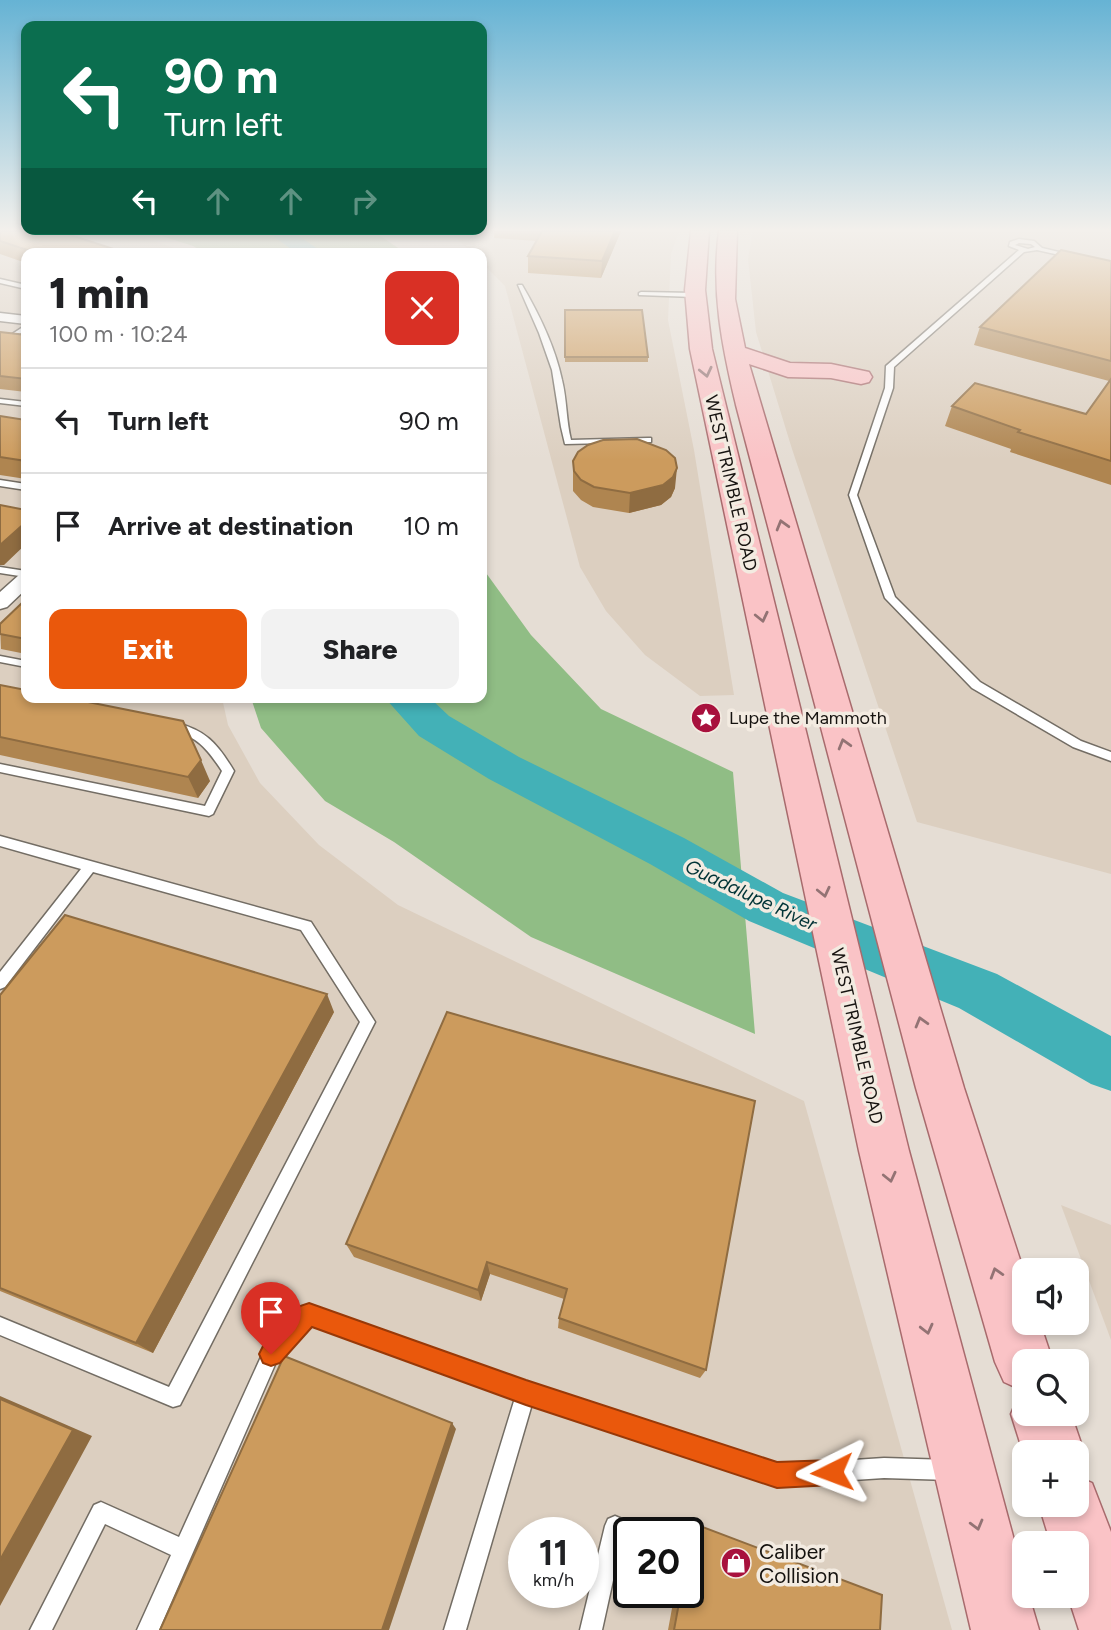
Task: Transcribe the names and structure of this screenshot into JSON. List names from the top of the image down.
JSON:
{
  "streets": {
    "main road": ["WEST TRIMBLE ROAD"]
  },
  "water": ["Guadalupe River"],
  "places": {
    "place": ["Lupe the Mammoth"],
    "shop": ["Caliber Collision"]
  },
  "page": {
    "turn": ["90 m", "Turn left"],
    "heading": ["1 min", "100 m · 10:24"],
    "list": [
      {
        "name": "Turn left",
        "value": "90 m"
      },
      {
        "name": "Arrive at destination",
        "value": "10 m"
      }
    ],
    "buttons": ["Exit", "Share"],
    "map_buttons": ["+", "−"],
    "speed": "11 km/h",
    "limit": "20"
  }
}
